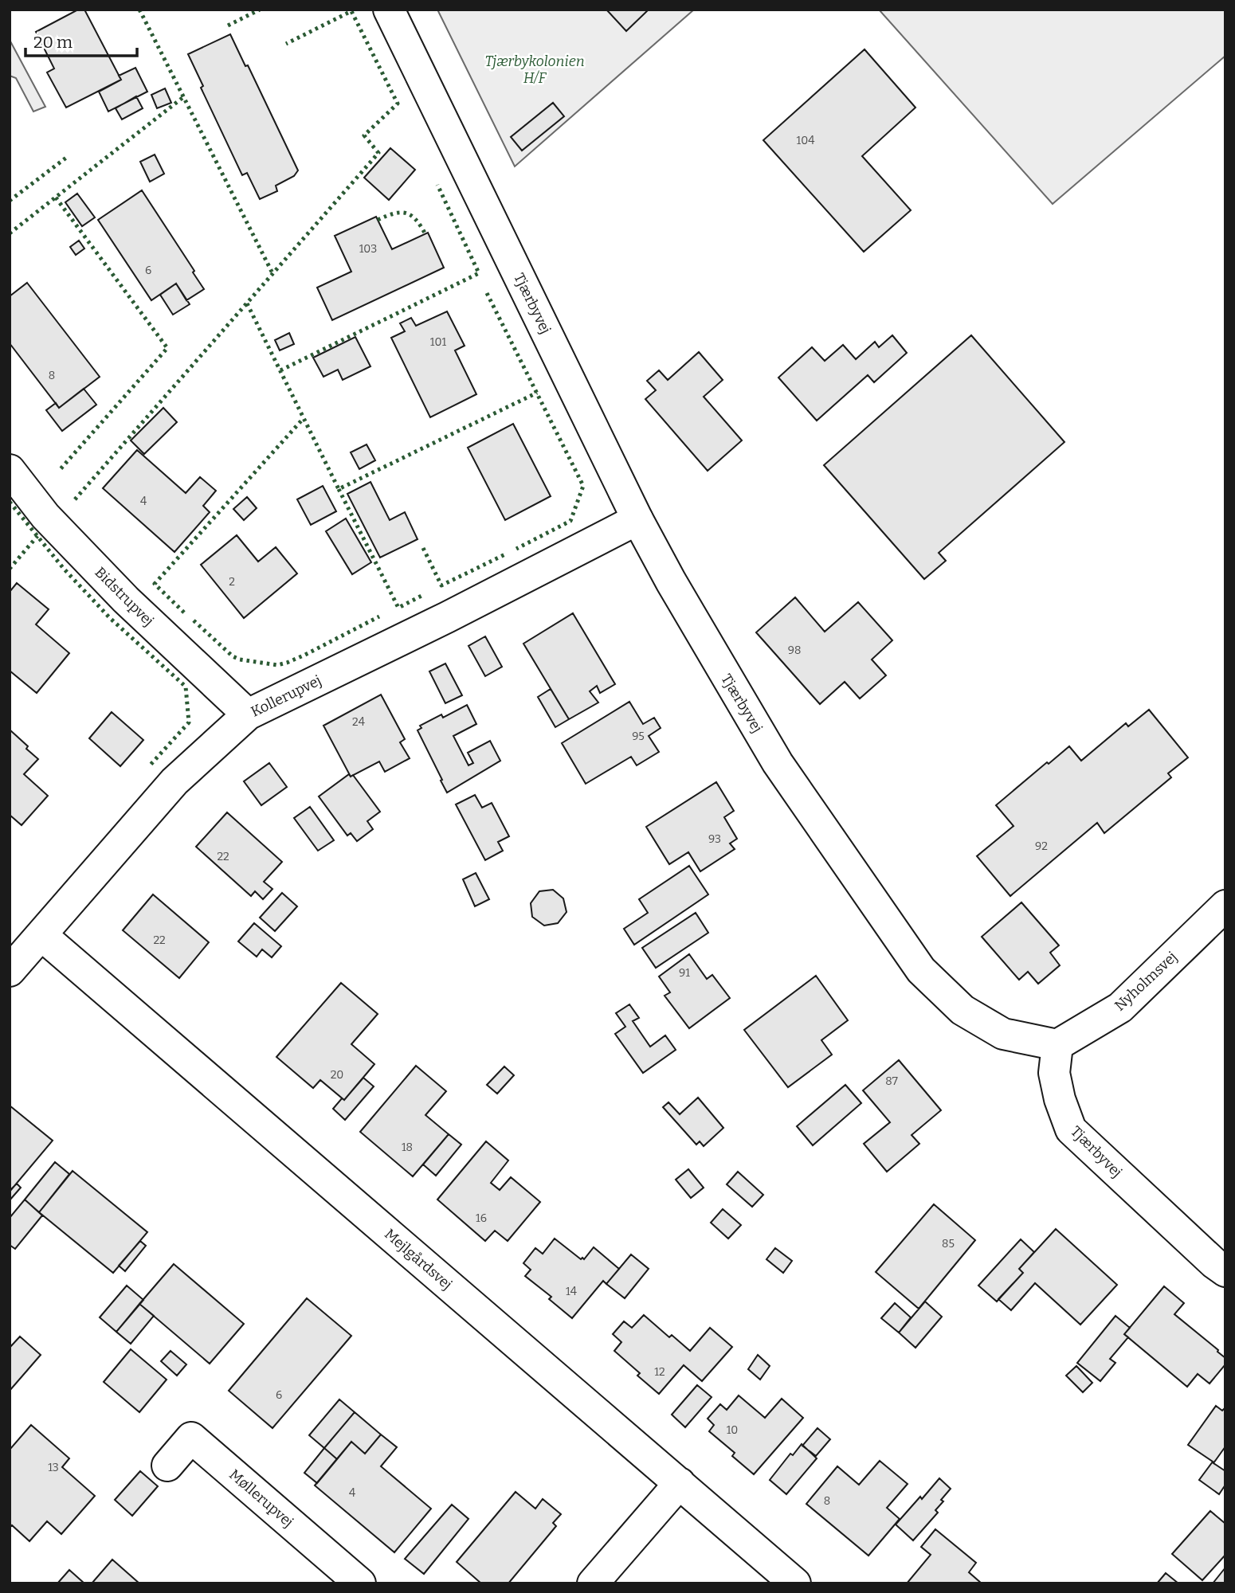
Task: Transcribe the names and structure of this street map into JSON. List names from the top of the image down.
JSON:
{
  "streets": {
    "street": [
      "Tjærbyvej",
      "Bidstrupvej",
      "Kollerupvej",
      "Nyholmsvej",
      "Mejlgårdsvej",
      "Møllerupvej"
    ]
  },
  "crossings": [
    ["Tjærbyvej", "Kollerupvej"],
    ["Tjærbyvej", "Nyholmsvej"],
    ["Bidstrupvej", "Kollerupvej"],
    ["Kollerupvej", "Mejlgårdsvej"]
  ],
  "parks": ["Tjærbykolonien H/F"],
  "house_numbers": [
    "104",
    "103",
    "6",
    "101",
    "8",
    "4",
    "2",
    "98",
    "24",
    "95",
    "93",
    "92",
    "22",
    "22",
    "91",
    "20",
    "87",
    "18",
    "16",
    "85",
    "14",
    "12",
    "6",
    "10",
    "13",
    "4",
    "8"
  ],
  "scale_bar": "20 m"
}
